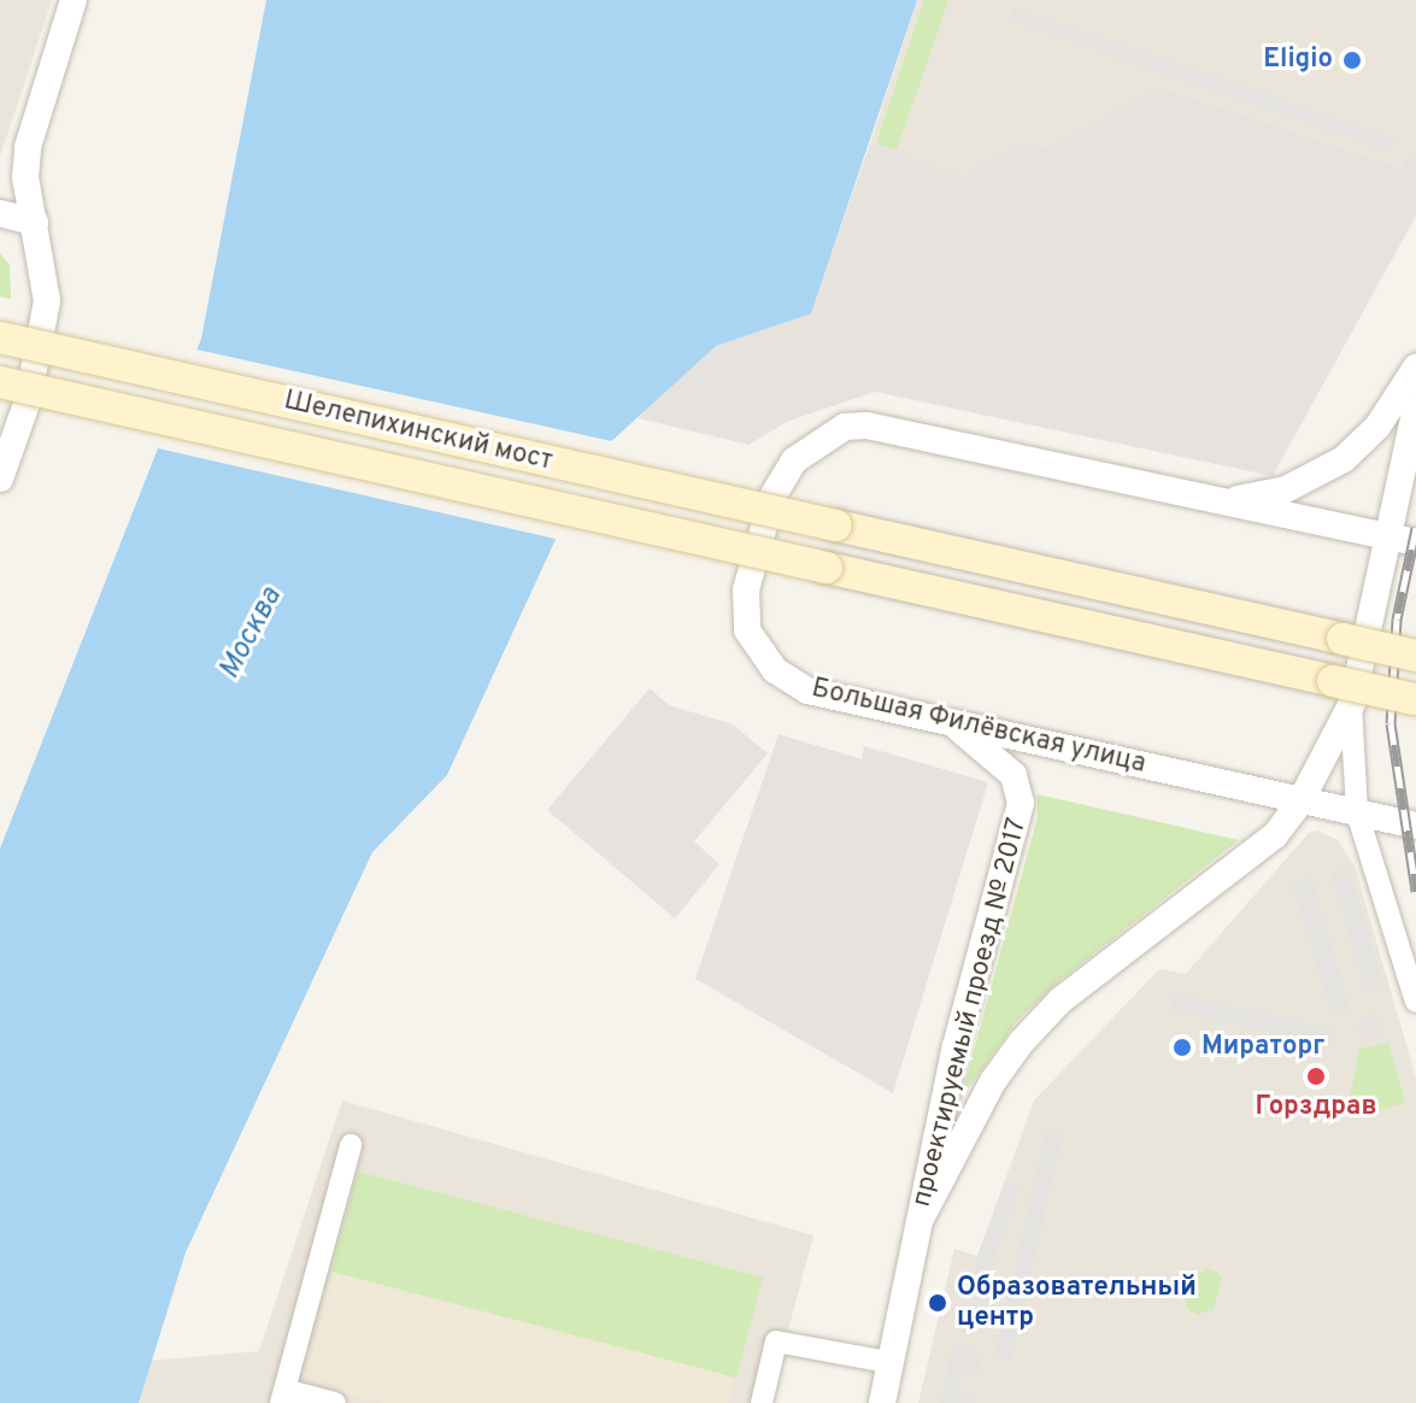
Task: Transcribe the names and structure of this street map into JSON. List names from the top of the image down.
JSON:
{
  "streets": {
    "main road": ["Шелепихинский мост"],
    "street": ["Большая Филёвская улица", "проектируемый проезд № 2017"]
  },
  "crossings": [
    ["Шелепихинский мост", "проектируемый проезд № 2017"],
    ["Большая Филёвская улица", "проектируемый проезд № 2017"]
  ],
  "water": ["Москва"],
  "places": [
    "Eligio",
    "Мираторг",
    "Горздрав",
    "Образовательный центр"
  ]
}
